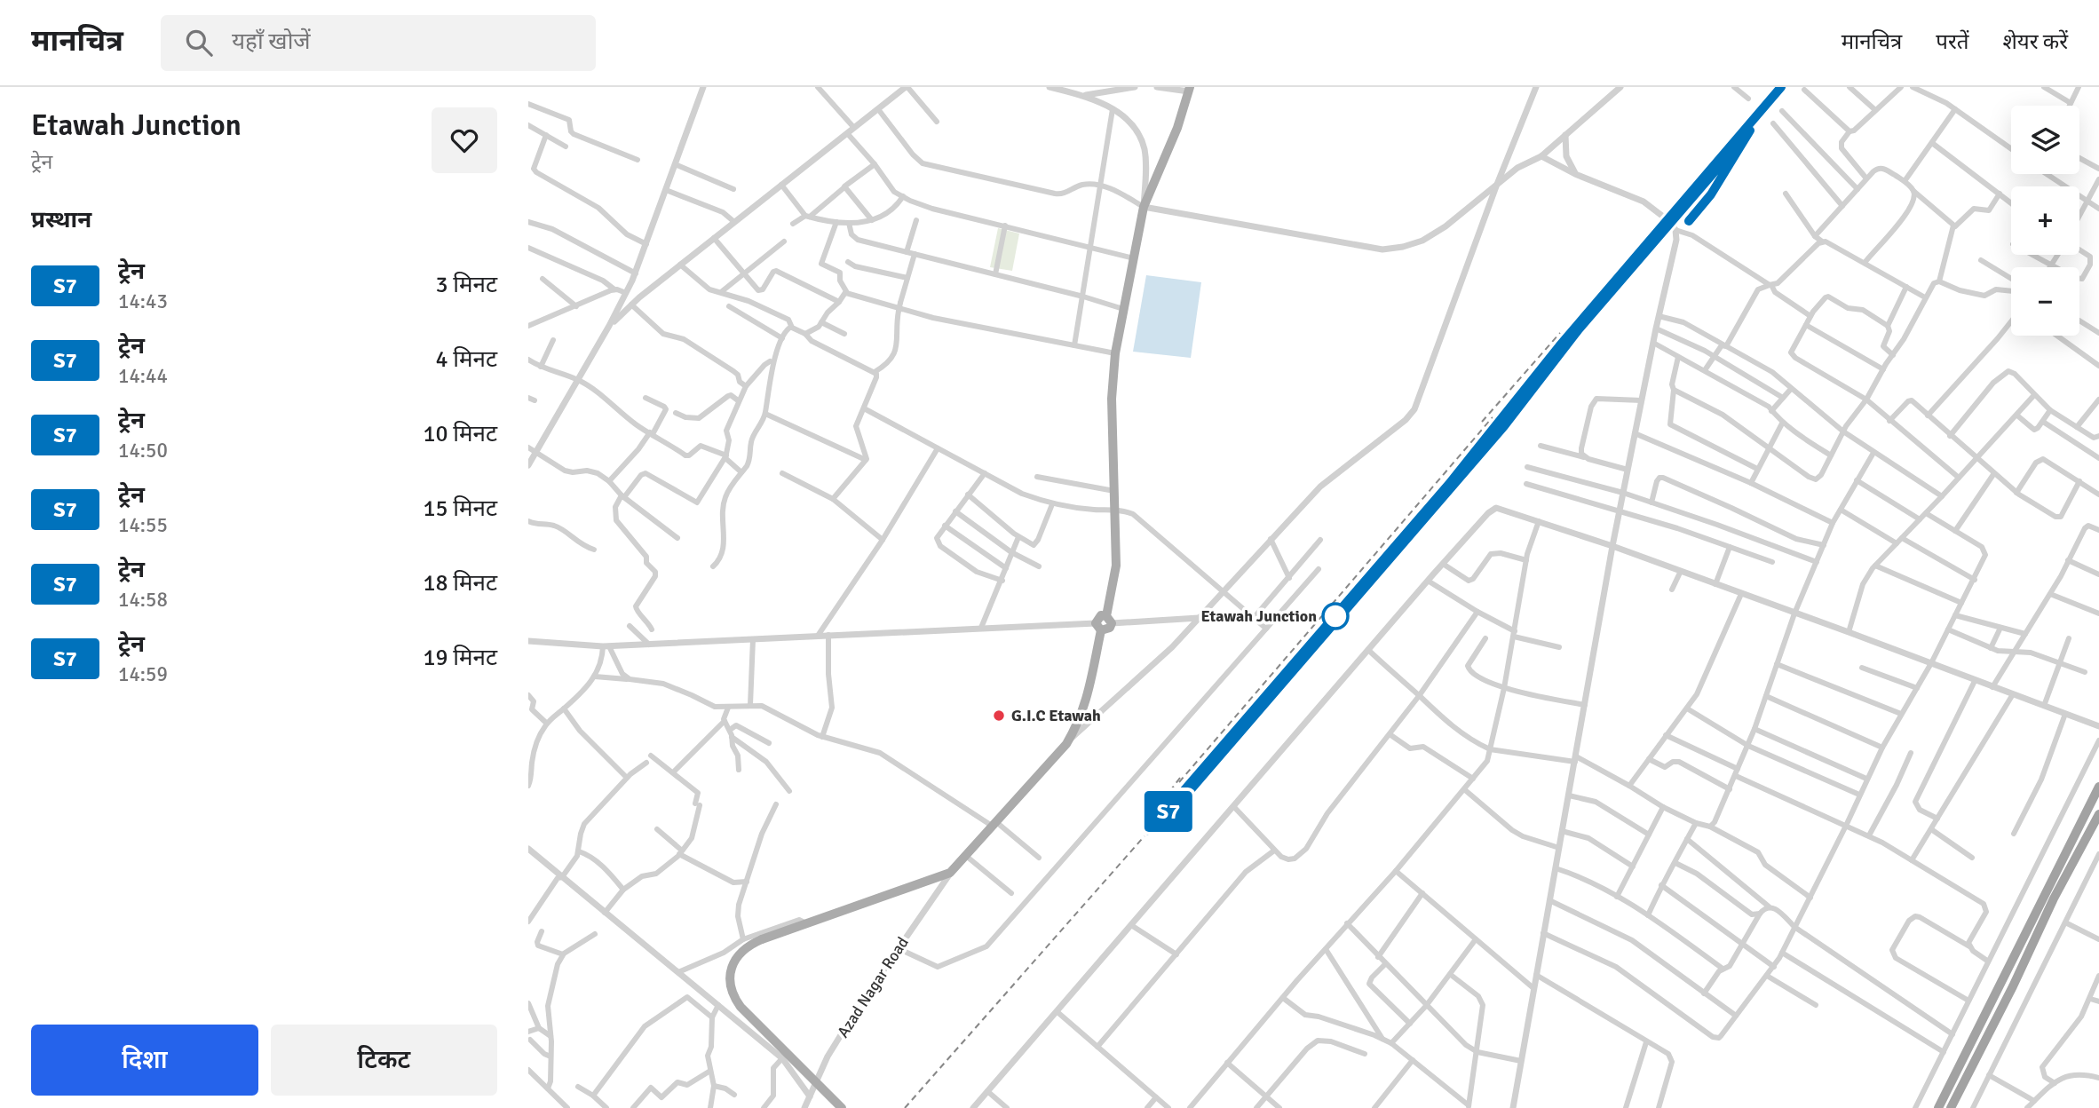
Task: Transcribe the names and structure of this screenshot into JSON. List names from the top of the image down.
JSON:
{
  "streets": {
    "street": ["Azad Nagar Road"]
  },
  "places": ["Etawah Junction", "G.I.C Etawah"],
  "page": {
    "header": "मानचित्र",
    "search": "यहाँ खोजें",
    "nav": ["मानचित्र", "परतें", "शेयर करें"],
    "heading": [
      ["Etawah Junction", "ट्रेन"],
      "प्रस्थान"
    ],
    "on_map": "S7",
    "map_buttons": ["+", "−"],
    "list": [
      {
        "mark": "S7",
        "name": "ट्रेन",
        "note": "14:43",
        "value": "3 मिनट"
      },
      {
        "mark": "S7",
        "name": "ट्रेन",
        "note": "14:44",
        "value": "4 मिनट"
      },
      {
        "mark": "S7",
        "name": "ट्रेन",
        "note": "14:50",
        "value": "10 मिनट"
      },
      {
        "mark": "S7",
        "name": "ट्रेन",
        "note": "14:55",
        "value": "15 मिनट"
      },
      {
        "mark": "S7",
        "name": "ट्रेन",
        "note": "14:58",
        "value": "18 मिनट"
      },
      {
        "mark": "S7",
        "name": "ट्रेन",
        "note": "14:59",
        "value": "19 मिनट"
      }
    ],
    "buttons": ["दिशा", "टिकट"]
  }
}
